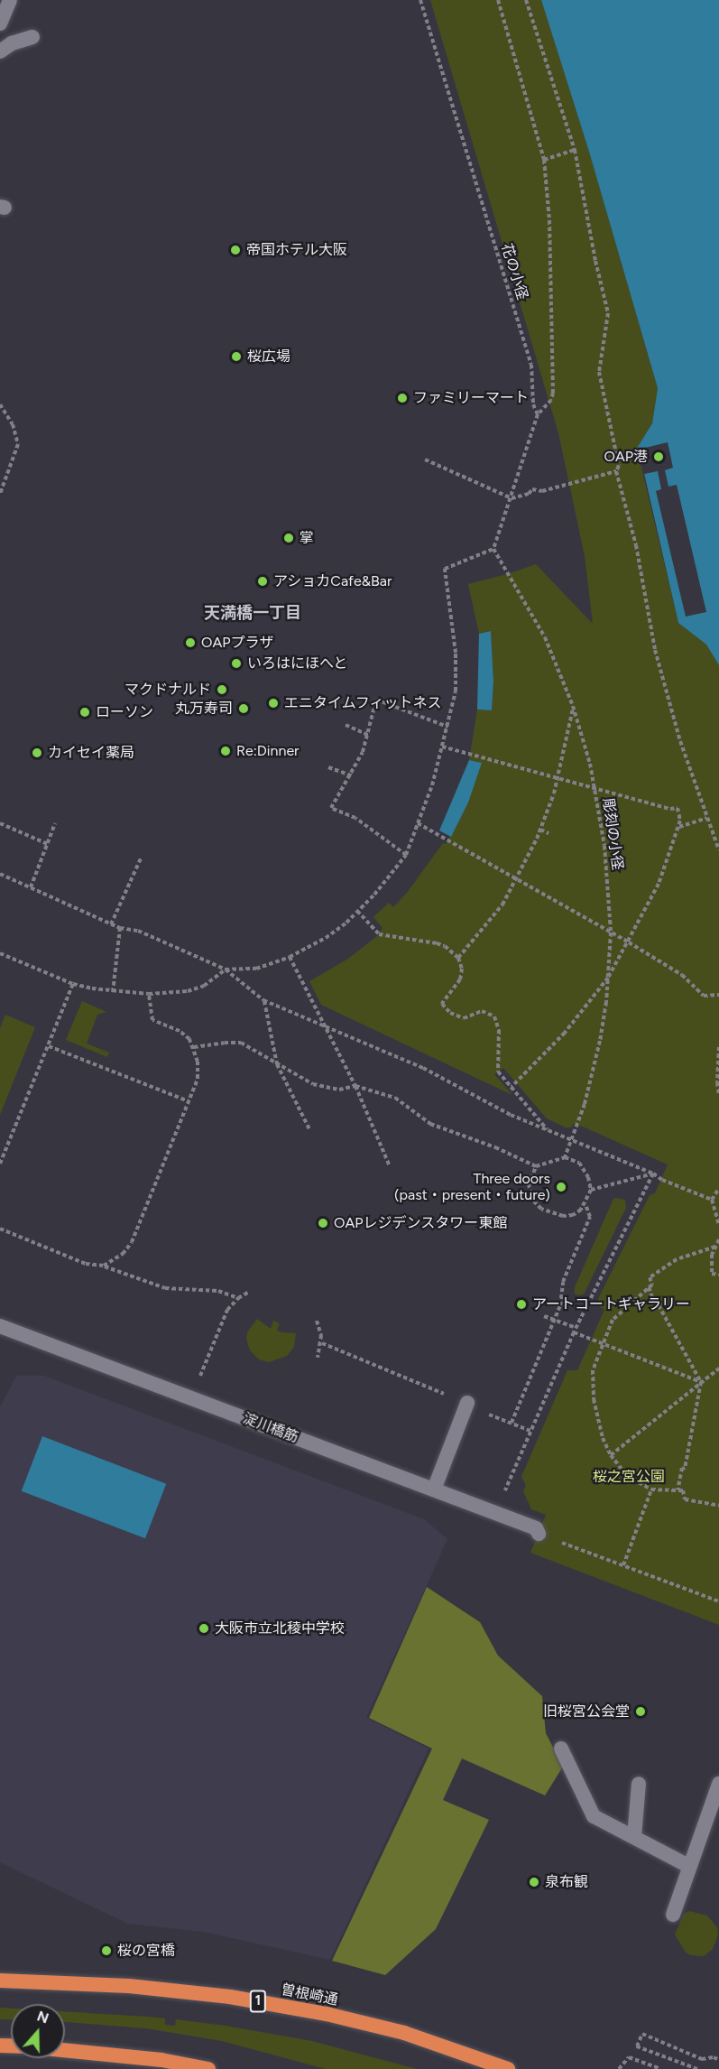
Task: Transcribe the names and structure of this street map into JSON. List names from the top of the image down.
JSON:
{
  "streets": {
    "highway": ["曽根崎通", "1"],
    "street": ["淀川橋筋"],
    "path": ["花の小径", "彫刻の小径"]
  },
  "crossings": [
    ["花の小径", "彫刻の小径"]
  ],
  "districts": ["天満橋一丁目"],
  "parks": ["桜之宮公園"],
  "places": [
    "帝国ホテル大阪",
    "桜広場",
    "ファミリーマート",
    "OAP港",
    "掌",
    "アショカCafe&Bar",
    "OAPプラザ",
    "いろはにほへと",
    "マクドナルド",
    "エニタイムフィットネス",
    "丸万寿司",
    "ローソン",
    "Re:Dinner",
    "カイセイ薬局",
    "Three doors (past・present・future)",
    "OAPレジデンスタワー東館",
    "アートコートギャラリー",
    "大阪市立北稜中学校",
    "旧桜宮公会堂",
    "泉布観",
    "桜の宮橋"
  ],
  "north": "top"
}
